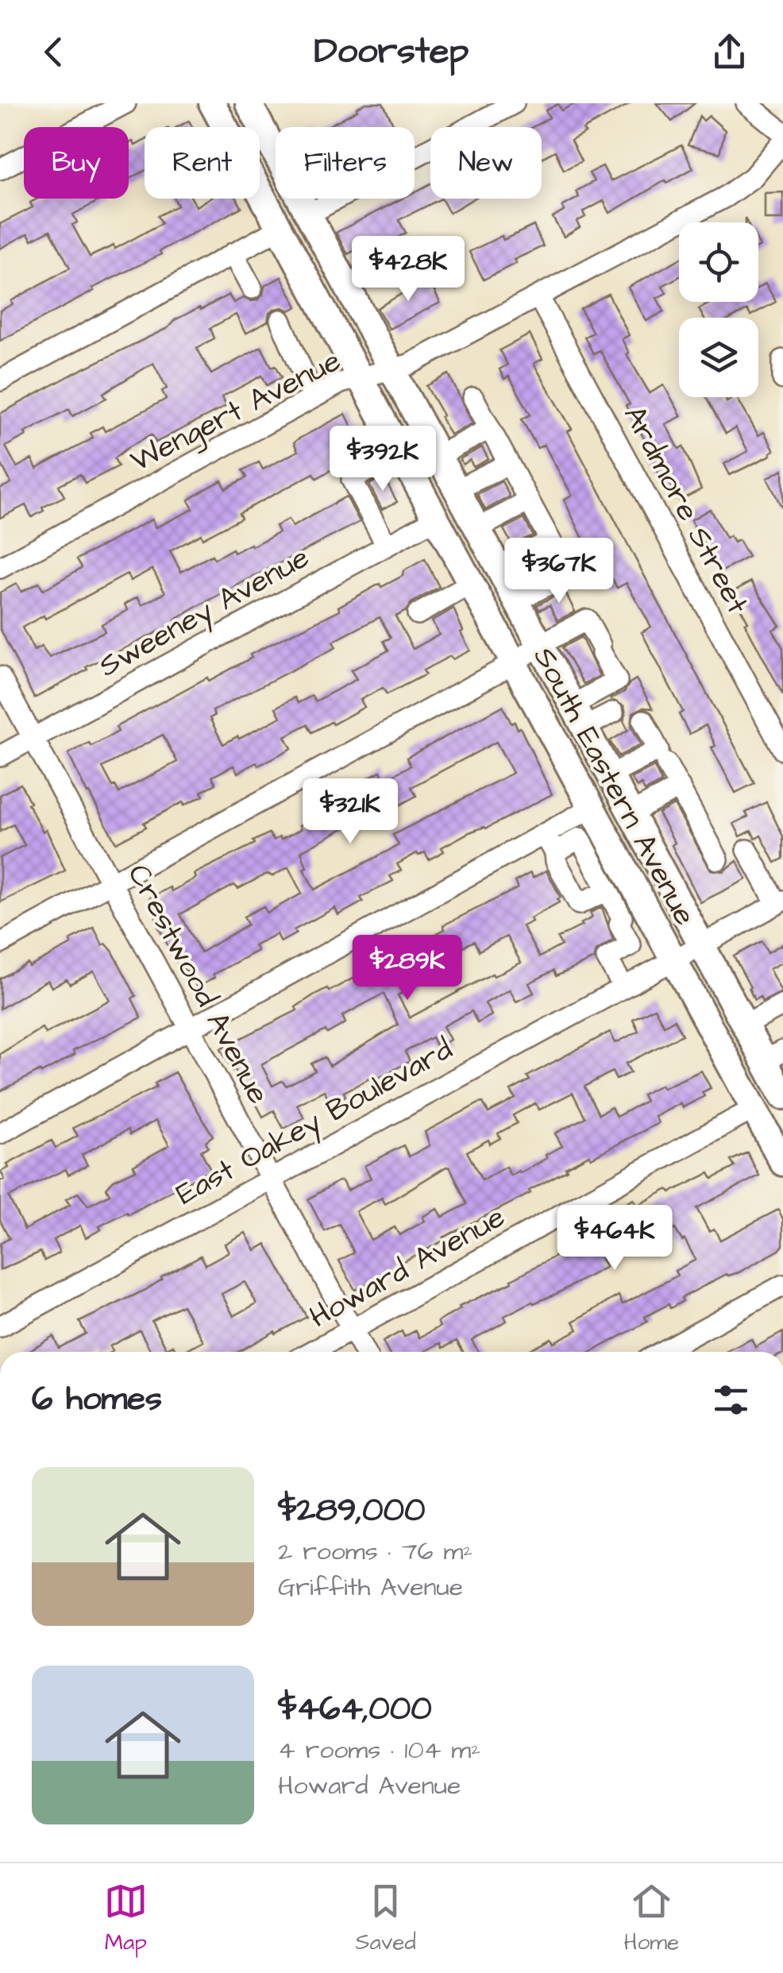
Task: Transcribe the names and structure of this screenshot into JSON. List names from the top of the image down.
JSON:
{
  "streets": {
    "main road": ["South Eastern Avenue"],
    "street": [
      "Wengert Avenue",
      "Ardmore Street",
      "Sweeney Avenue",
      "Crestwood Avenue",
      "East Oakey Boulevard",
      "Howard Avenue"
    ]
  },
  "crossings": [
    ["Wengert Avenue", "Ardmore Street"],
    ["Wengert Avenue", "South Eastern Avenue"],
    ["Sweeney Avenue", "South Eastern Avenue"],
    ["Sweeney Avenue", "Crestwood Avenue"],
    ["South Eastern Avenue", "East Oakey Boulevard"],
    ["South Eastern Avenue", "Howard Avenue"],
    ["Crestwood Avenue", "East Oakey Boulevard"],
    ["Crestwood Avenue", "Howard Avenue"]
  ],
  "page": {
    "header": "Doorstep",
    "chip": [
      "Buy",
      "Rent",
      "Filters",
      "New"
    ],
    "price": [
      "$428K",
      "$392K",
      "$367K",
      "$321K",
      "$289K",
      "$464K"
    ],
    "heading": "6 homes",
    "list": [
      {
        "name": "$289,000",
        "note": "2 rooms · 76 m² · Griffith Avenue"
      },
      {
        "name": "$464,000",
        "note": "4 rooms · 104 m² · Howard Avenue"
      }
    ],
    "tabs": ["Map", "Saved", "Home"]
  }
}
